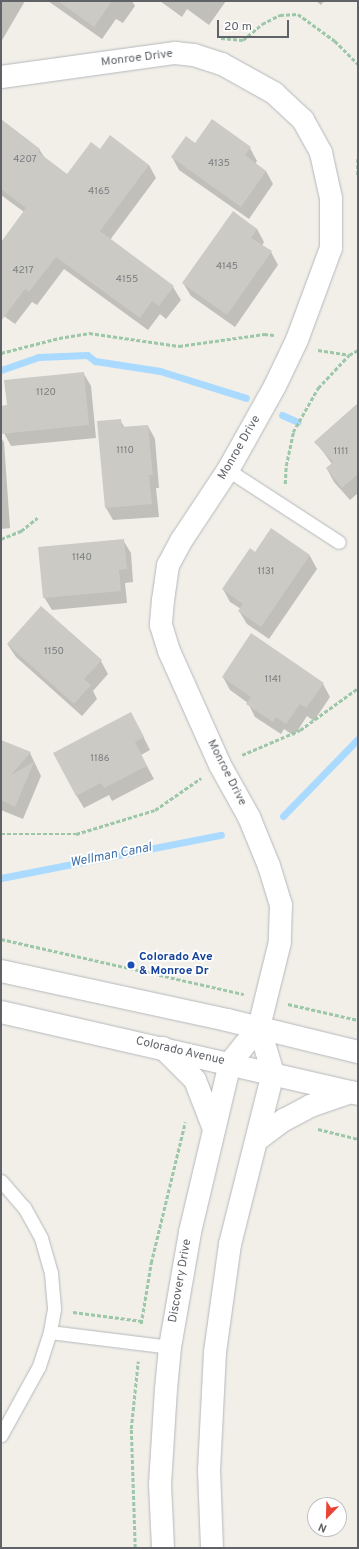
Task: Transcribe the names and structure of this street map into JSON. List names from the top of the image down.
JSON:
{
  "streets": {
    "street": ["Monroe Drive", "Colorado Avenue", "Discovery Drive"]
  },
  "crossings": [
    ["Monroe Drive", "Colorado Avenue"],
    ["Monroe Drive", "Discovery Drive"],
    ["Colorado Avenue", "Discovery Drive"]
  ],
  "water": ["Wellman Canal"],
  "places": ["Colorado Ave & Monroe Dr"],
  "house_numbers": [
    "4207",
    "4135",
    "4165",
    "4145",
    "4217",
    "4155",
    "1120",
    "1110",
    "1111",
    "1140",
    "1131",
    "1150",
    "1141",
    "1186"
  ],
  "scale_bar": "20 m",
  "north": "bottom left"
}
